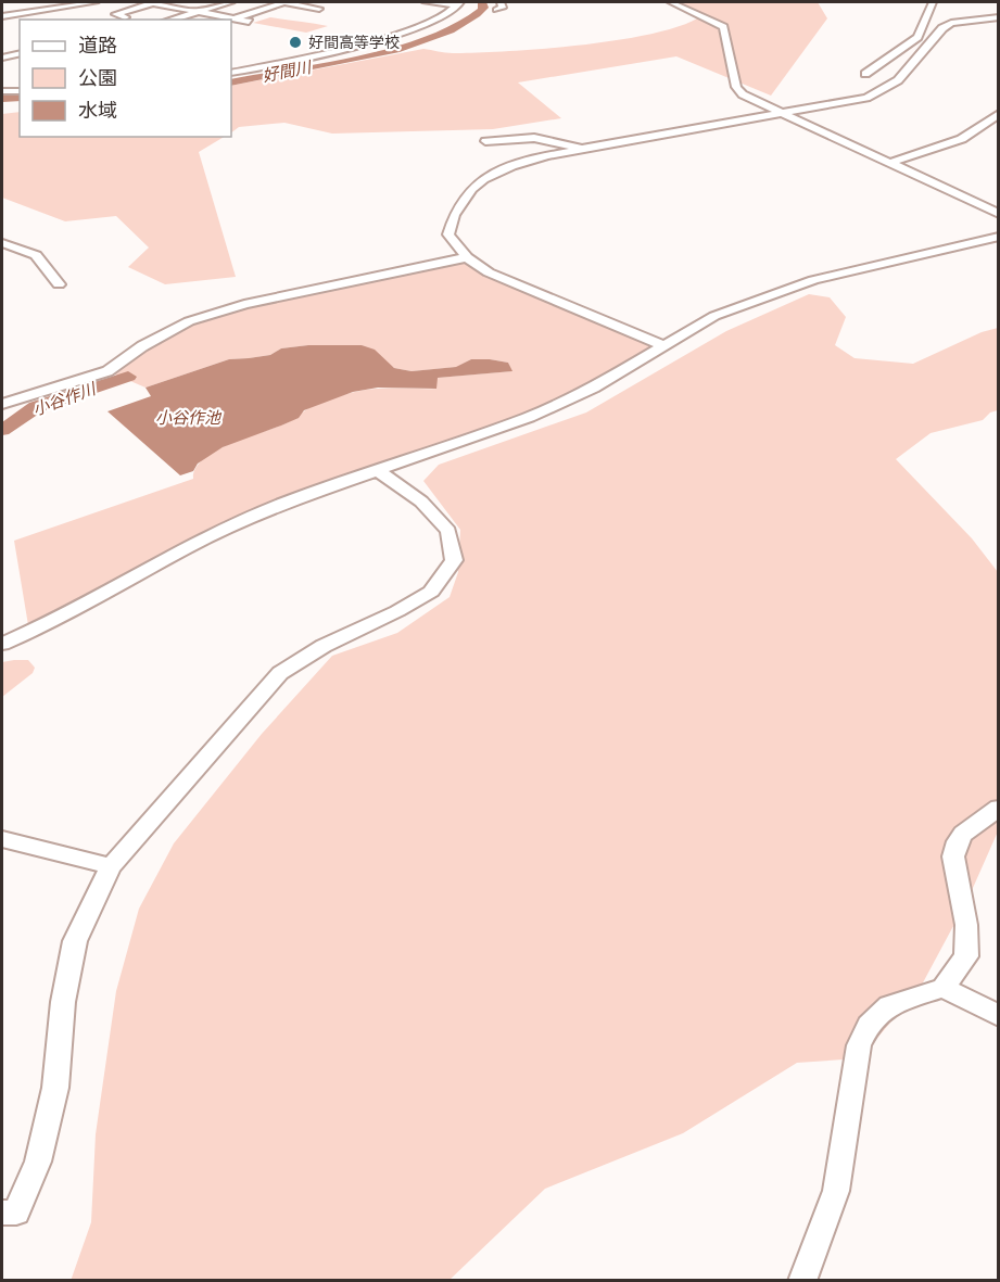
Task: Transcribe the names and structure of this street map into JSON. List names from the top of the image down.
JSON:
{
  "water": ["好間川", "小谷作川", "小谷作池"],
  "places": ["好間高等学校"],
  "legend": ["道路", "公園", "水域"]
}
